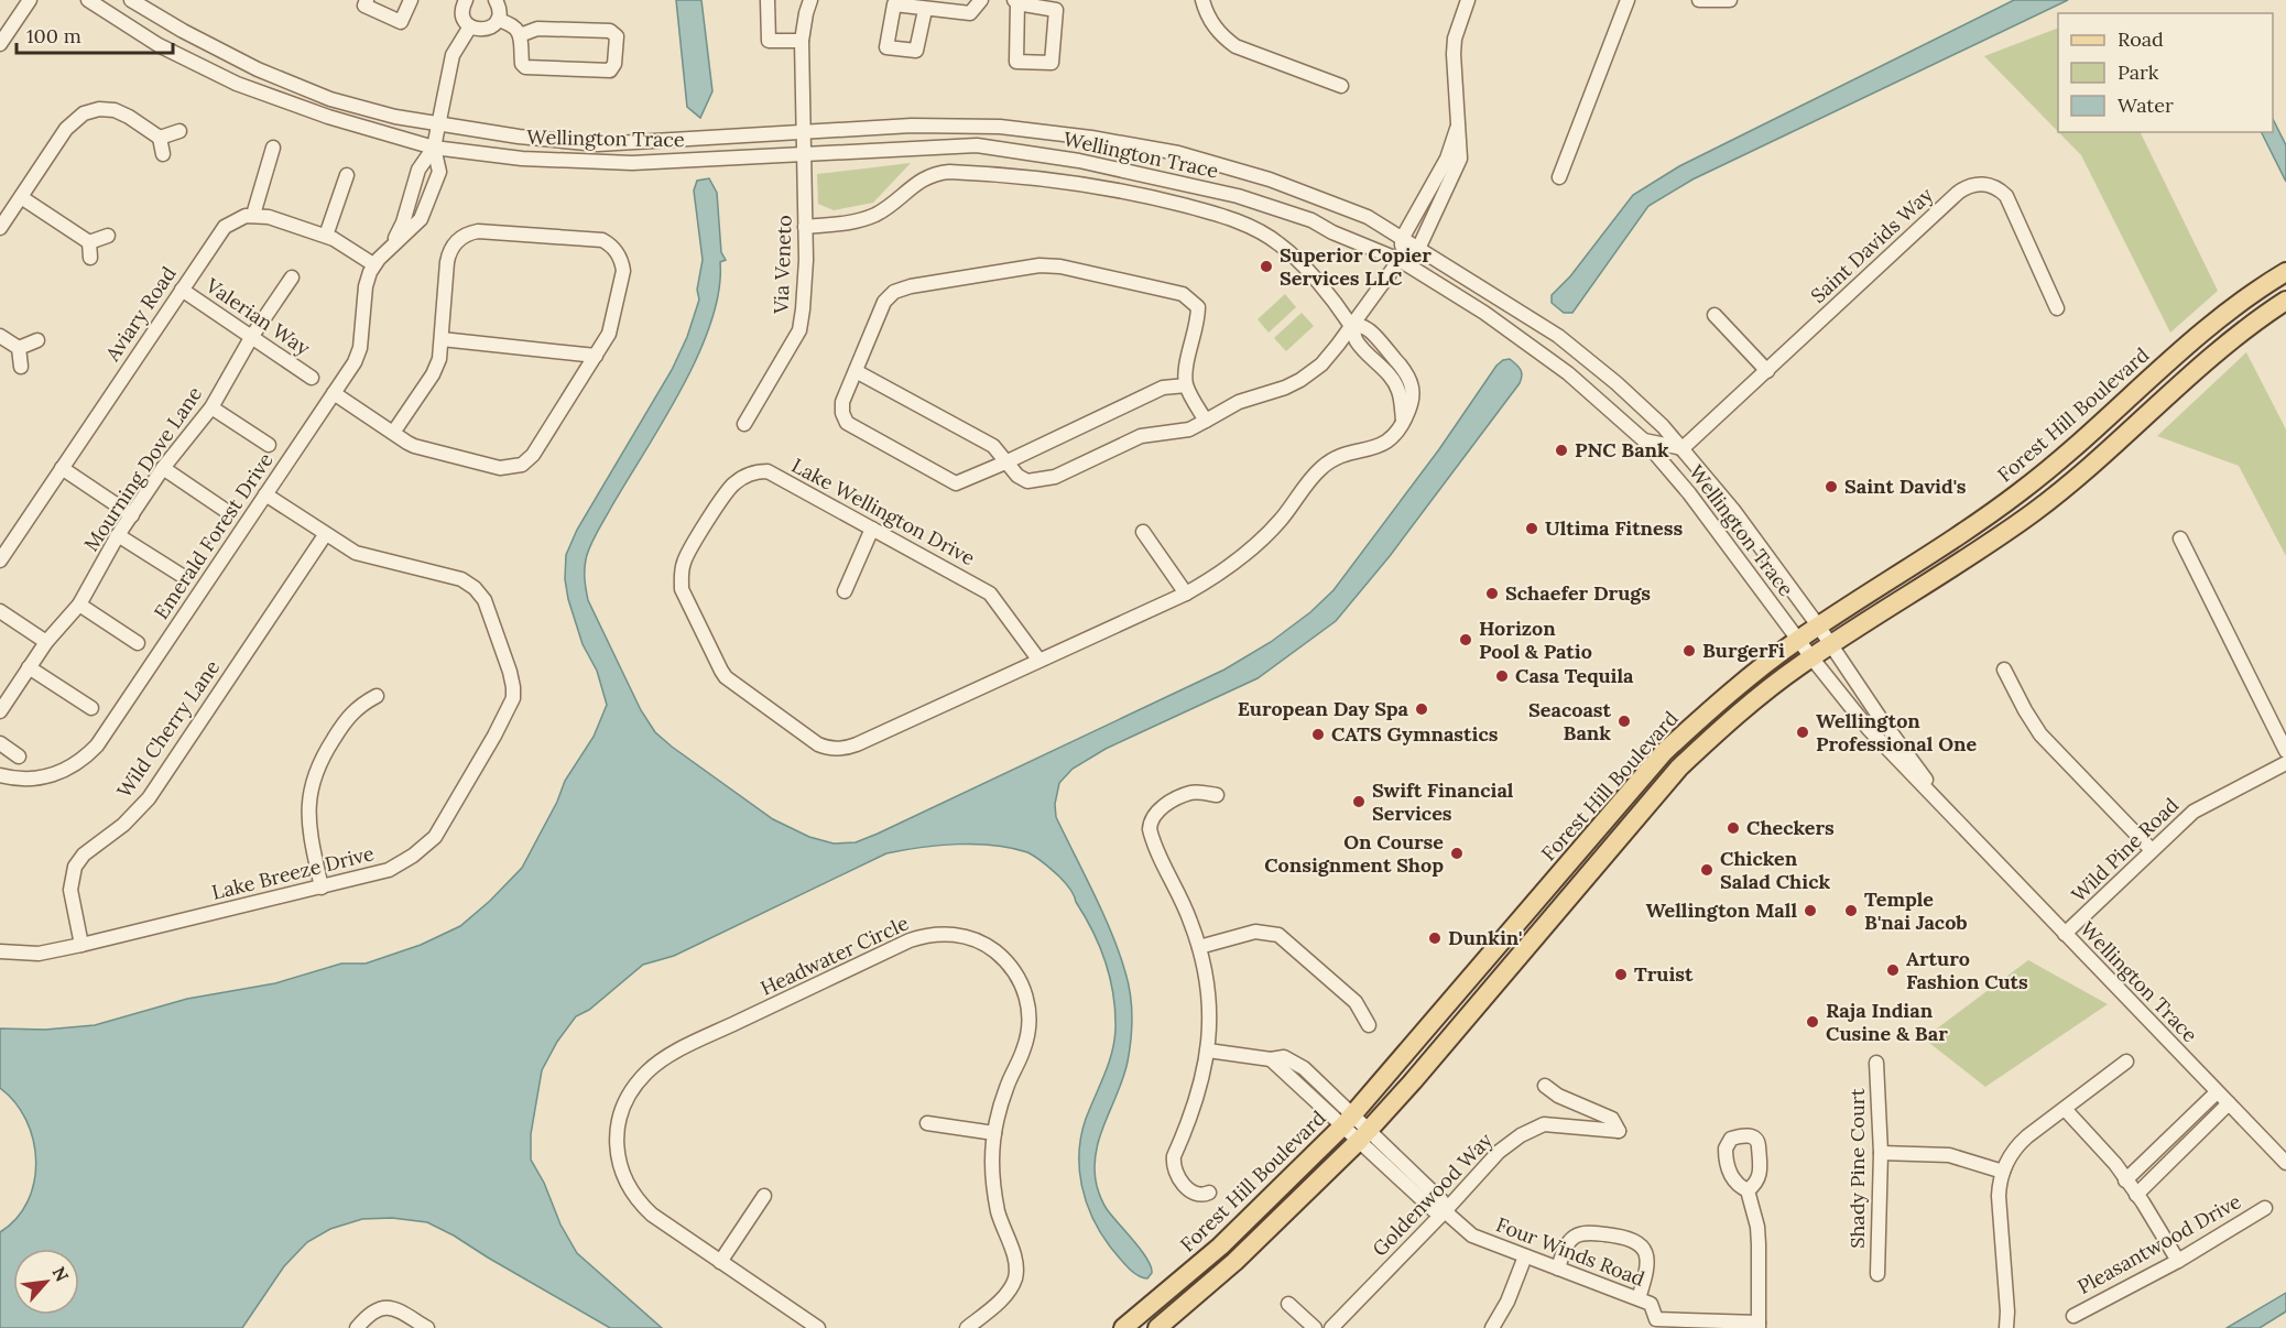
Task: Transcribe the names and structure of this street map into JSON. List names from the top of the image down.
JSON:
{
  "streets": {
    "main road": ["Forest Hill Boulevard"],
    "street": [
      "Wellington Trace",
      "Saint Davids Way",
      "Via Veneto",
      "Aviary Road",
      "Valerian Way",
      "Mourning Dove Lane",
      "Lake Wellington Drive",
      "Emerald Forest Drive",
      "Wild Cherry Lane",
      "Wild Pine Road",
      "Lake Breeze Drive",
      "Headwater Circle",
      "Shady Pine Court",
      "Goldenwood Way",
      "Pleasantwood Drive",
      "Four Winds Road"
    ]
  },
  "crossings": [
    ["Wellington Trace", "Saint Davids Way"],
    ["Wellington Trace", "Via Veneto"],
    ["Wellington Trace", "Forest Hill Boulevard"],
    ["Wellington Trace", "Wild Pine Road"],
    ["Aviary Road", "Valerian Way"],
    ["Valerian Way", "Mourning Dove Lane"],
    ["Forest Hill Boulevard", "Four Winds Road"],
    ["Emerald Forest Drive", "Lake Breeze Drive"],
    ["Wild Cherry Lane", "Lake Breeze Drive"],
    ["Goldenwood Way", "Four Winds Road"]
  ],
  "places": [
    "Superior Copier Services LLC",
    "PNC Bank",
    "Saint David's",
    "Ultima Fitness",
    "Schaefer Drugs",
    "Horizon Pool & Patio",
    "BurgerFi",
    "Casa Tequila",
    "European Day Spa",
    "Seacoast Bank",
    "Wellington Professional One",
    "CATS Gymnastics",
    "Swift Financial Services",
    "Checkers",
    "On Course Consignment Shop",
    "Chicken Salad Chick",
    "Wellington Mall",
    "Temple B'nai Jacob",
    "Dunkin'",
    "Arturo Fashion Cuts",
    "Truist",
    "Raja Indian Cusine & Bar"
  ],
  "legend": ["Road", "Park", "Water"],
  "scale_bar": "100 m",
  "north": "top right"
}
